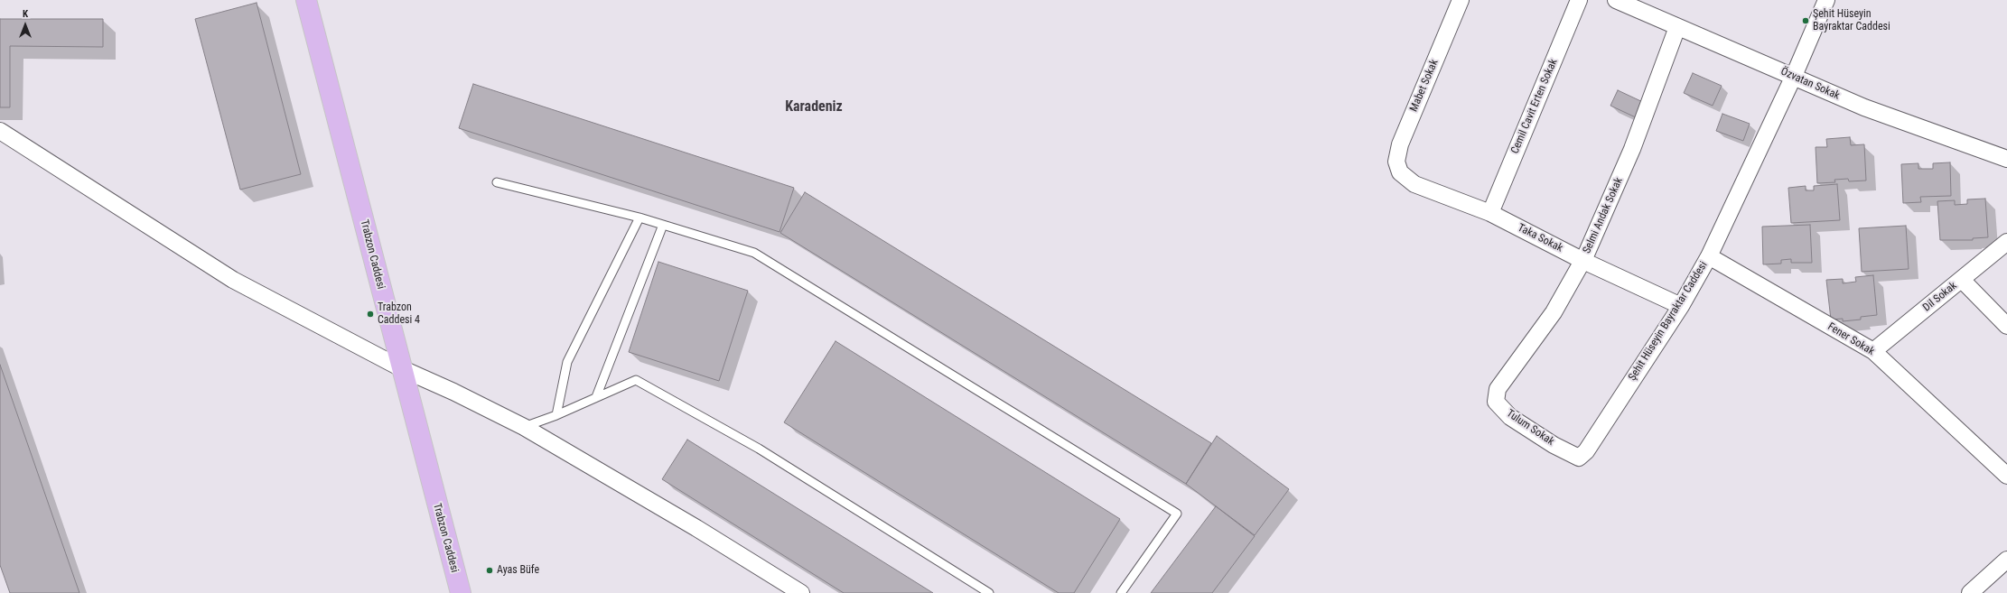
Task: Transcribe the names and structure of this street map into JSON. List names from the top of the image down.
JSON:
{
  "streets": {
    "main road": ["Trabzon Caddesi"],
    "street": [
      "Özvatan Sokak",
      "Mabet Sokak",
      "Cemil Cavit Erten Sokak",
      "Selmi Andak Sokak",
      "Taka Sokak",
      "Dil Sokak",
      "Şehit Hüseyin Bayraktar Caddesi",
      "Fener Sokak",
      "Tulum Sokak"
    ]
  },
  "crossings": [
    ["Özvatan Sokak", "Selmi Andak Sokak"],
    ["Özvatan Sokak", "Şehit Hüseyin Bayraktar Caddesi"],
    ["Mabet Sokak", "Taka Sokak"],
    ["Cemil Cavit Erten Sokak", "Taka Sokak"],
    ["Selmi Andak Sokak", "Taka Sokak"],
    ["Selmi Andak Sokak", "Tulum Sokak"],
    ["Taka Sokak", "Şehit Hüseyin Bayraktar Caddesi"],
    ["Dil Sokak", "Fener Sokak"],
    ["Şehit Hüseyin Bayraktar Caddesi", "Fener Sokak"],
    ["Şehit Hüseyin Bayraktar Caddesi", "Tulum Sokak"]
  ],
  "districts": ["Karadeniz"],
  "places": ["Şehit Hüseyin Bayraktar Caddesi", "Trabzon Caddesi 4", "Ayas Büfe"],
  "north": "top"
}
